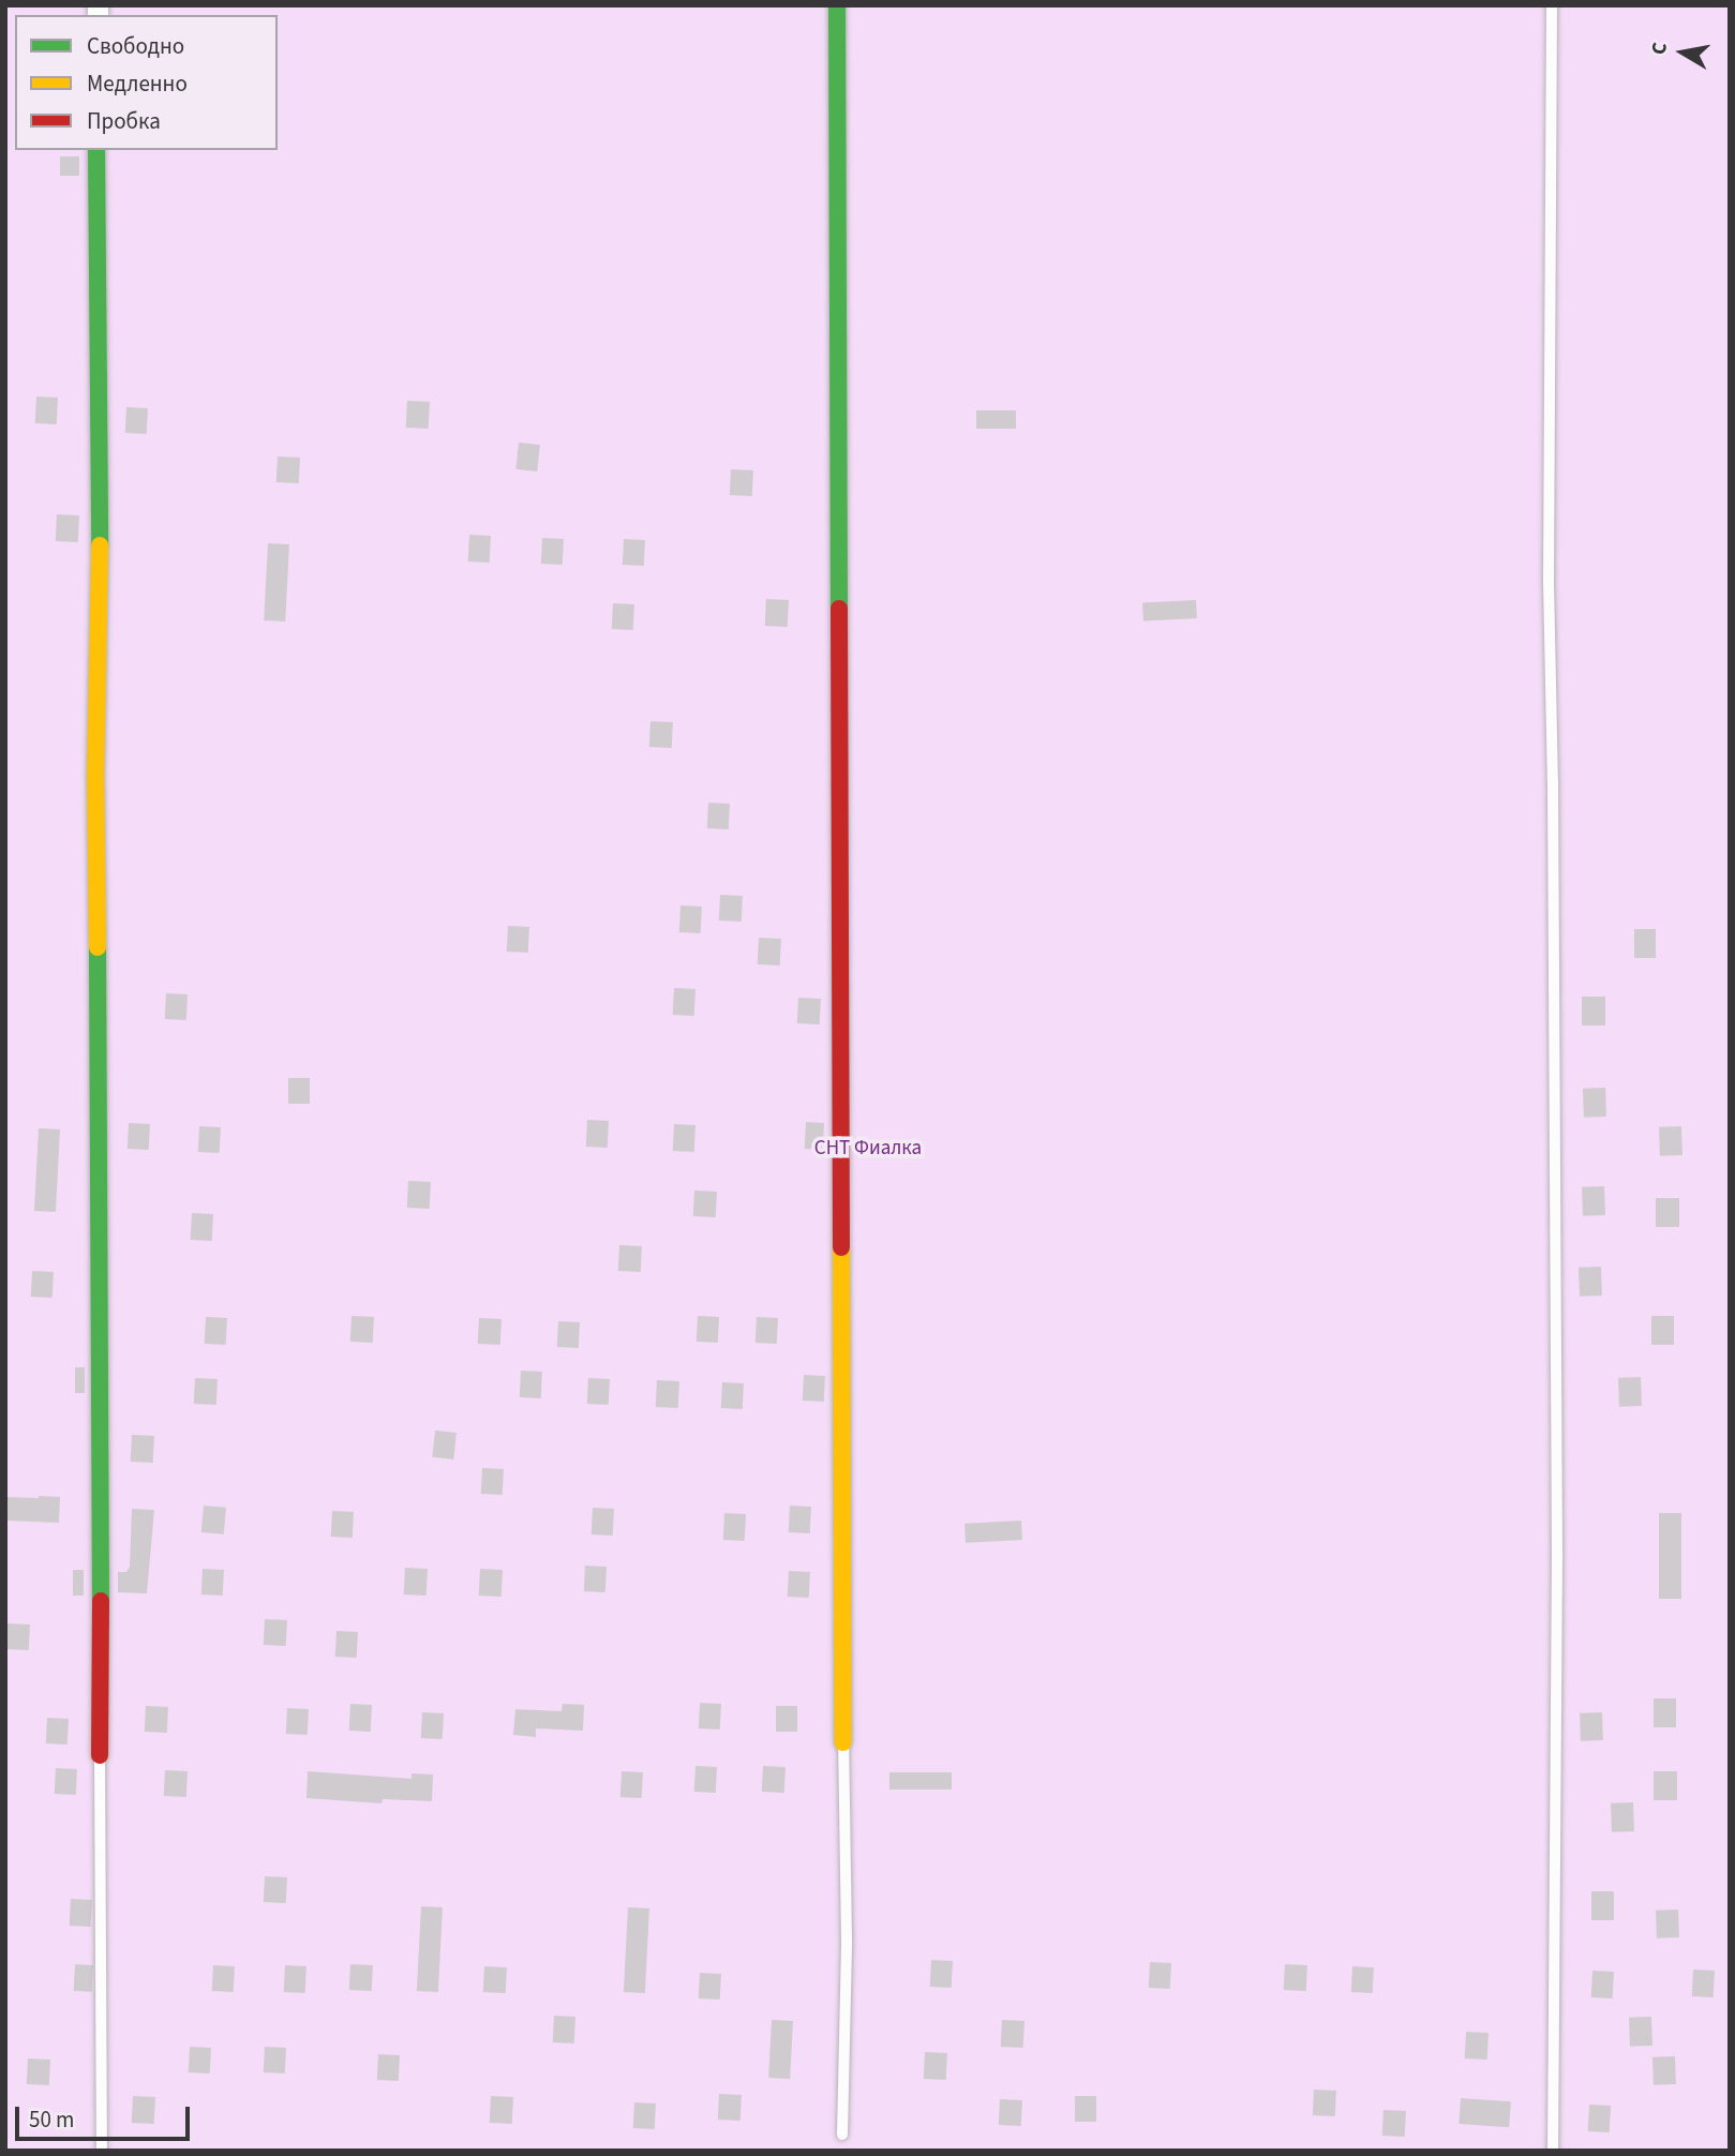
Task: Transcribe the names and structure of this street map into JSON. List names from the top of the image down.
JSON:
{
  "parks": ["СНТ Фиалка"],
  "legend": ["Свободно", "Медленно", "Пробка"],
  "scale_bar": "50 m",
  "north": "left"
}
